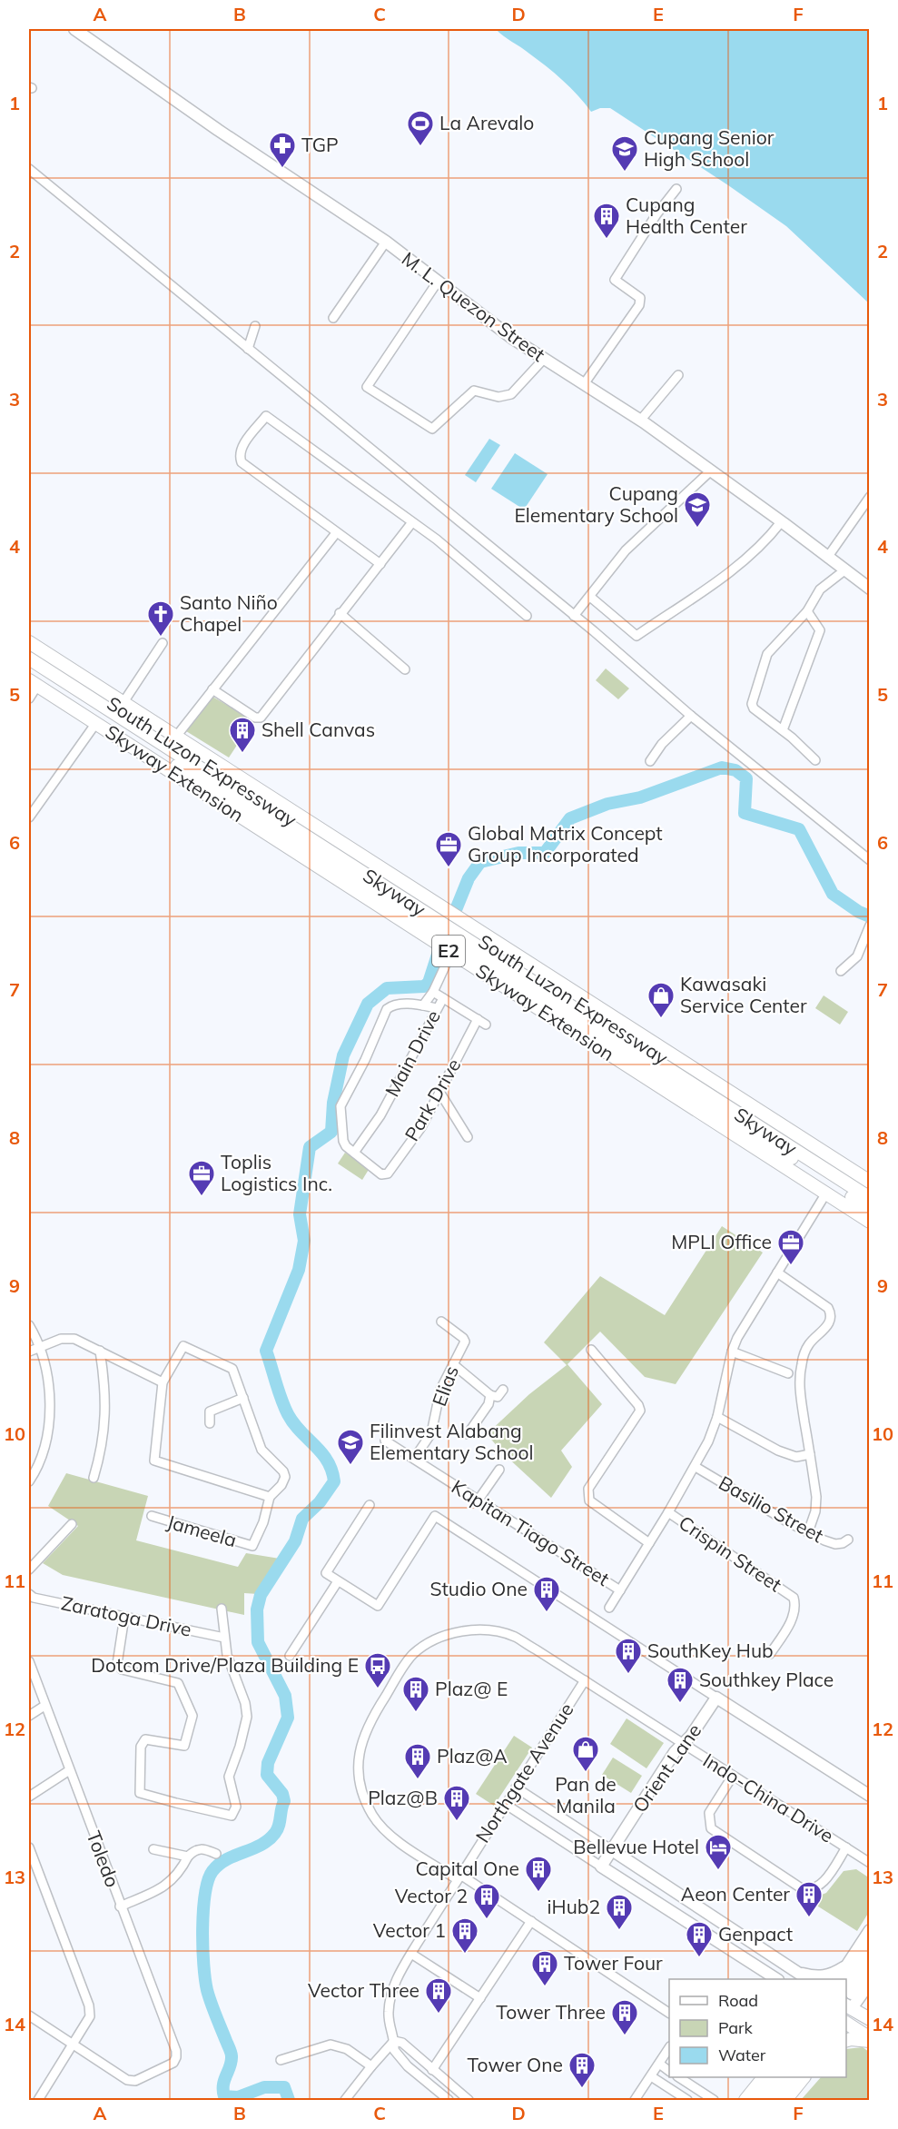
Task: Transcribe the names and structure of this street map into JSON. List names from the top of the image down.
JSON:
{
  "streets": {
    "highway": [
      "South Luzon Expressway",
      "Skyway Extension",
      "Skyway",
      "E2"
    ],
    "main road": ["M. L. Quezon Street", "Orient Lane"],
    "street": [
      "Main Drive",
      "Park Drive",
      "Elias",
      "Basilio Street",
      "Jameela",
      "Kapitan Tiago Street",
      "Crispin Street",
      "Zaratoga Drive",
      "Northgate Avenue",
      "Indo-China Drive",
      "Toledo"
    ]
  },
  "crossings": [
    ["South Luzon Expressway", "Skyway"],
    ["South Luzon Expressway", "Main Drive"],
    ["Main Drive", "Park Drive"],
    ["Elias", "Kapitan Tiago Street"],
    ["Orient Lane", "Indo-China Drive"],
    ["Northgate Avenue", "Indo-China Drive"]
  ],
  "places": {
    "sports": ["La Arevalo"],
    "pharmacy": ["TGP"],
    "school or university": ["Cupang Senior High School", "Cupang Elementary School", "Filinvest Alabang Elementary School"],
    "building": [
      "Cupang Health Center",
      "Shell Canvas",
      "Studio One",
      "SouthKey Hub",
      "Southkey Place",
      "Plaz@ E",
      "Plaz@A",
      "Plaz@B",
      "Capital One",
      "Aeon Center",
      "Vector 2",
      "iHub2",
      "Vector 1",
      "Genpact",
      "Tower Four",
      "Vector Three",
      "Tower Three",
      "Tower One"
    ],
    "church": ["Santo Niño Chapel"],
    "office": ["Global Matrix Concept Group Incorporated", "Toplis Logistics Inc.", "MPLI Office"],
    "shop": ["Kawasaki Service Center", "Pan de Manila"],
    "bus stop": ["Dotcom Drive/Plaza Building E"],
    "hotel": ["Bellevue Hotel"]
  },
  "legend": ["Road", "Park", "Water"],
  "grid": {
    "columns": [
      "A",
      "B",
      "C",
      "D",
      "E",
      "F"
    ],
    "rows": [
      "1",
      "2",
      "3",
      "4",
      "5",
      "6",
      "7",
      "8",
      "9",
      "10",
      "11",
      "12",
      "13",
      "14"
    ]
  }
}
